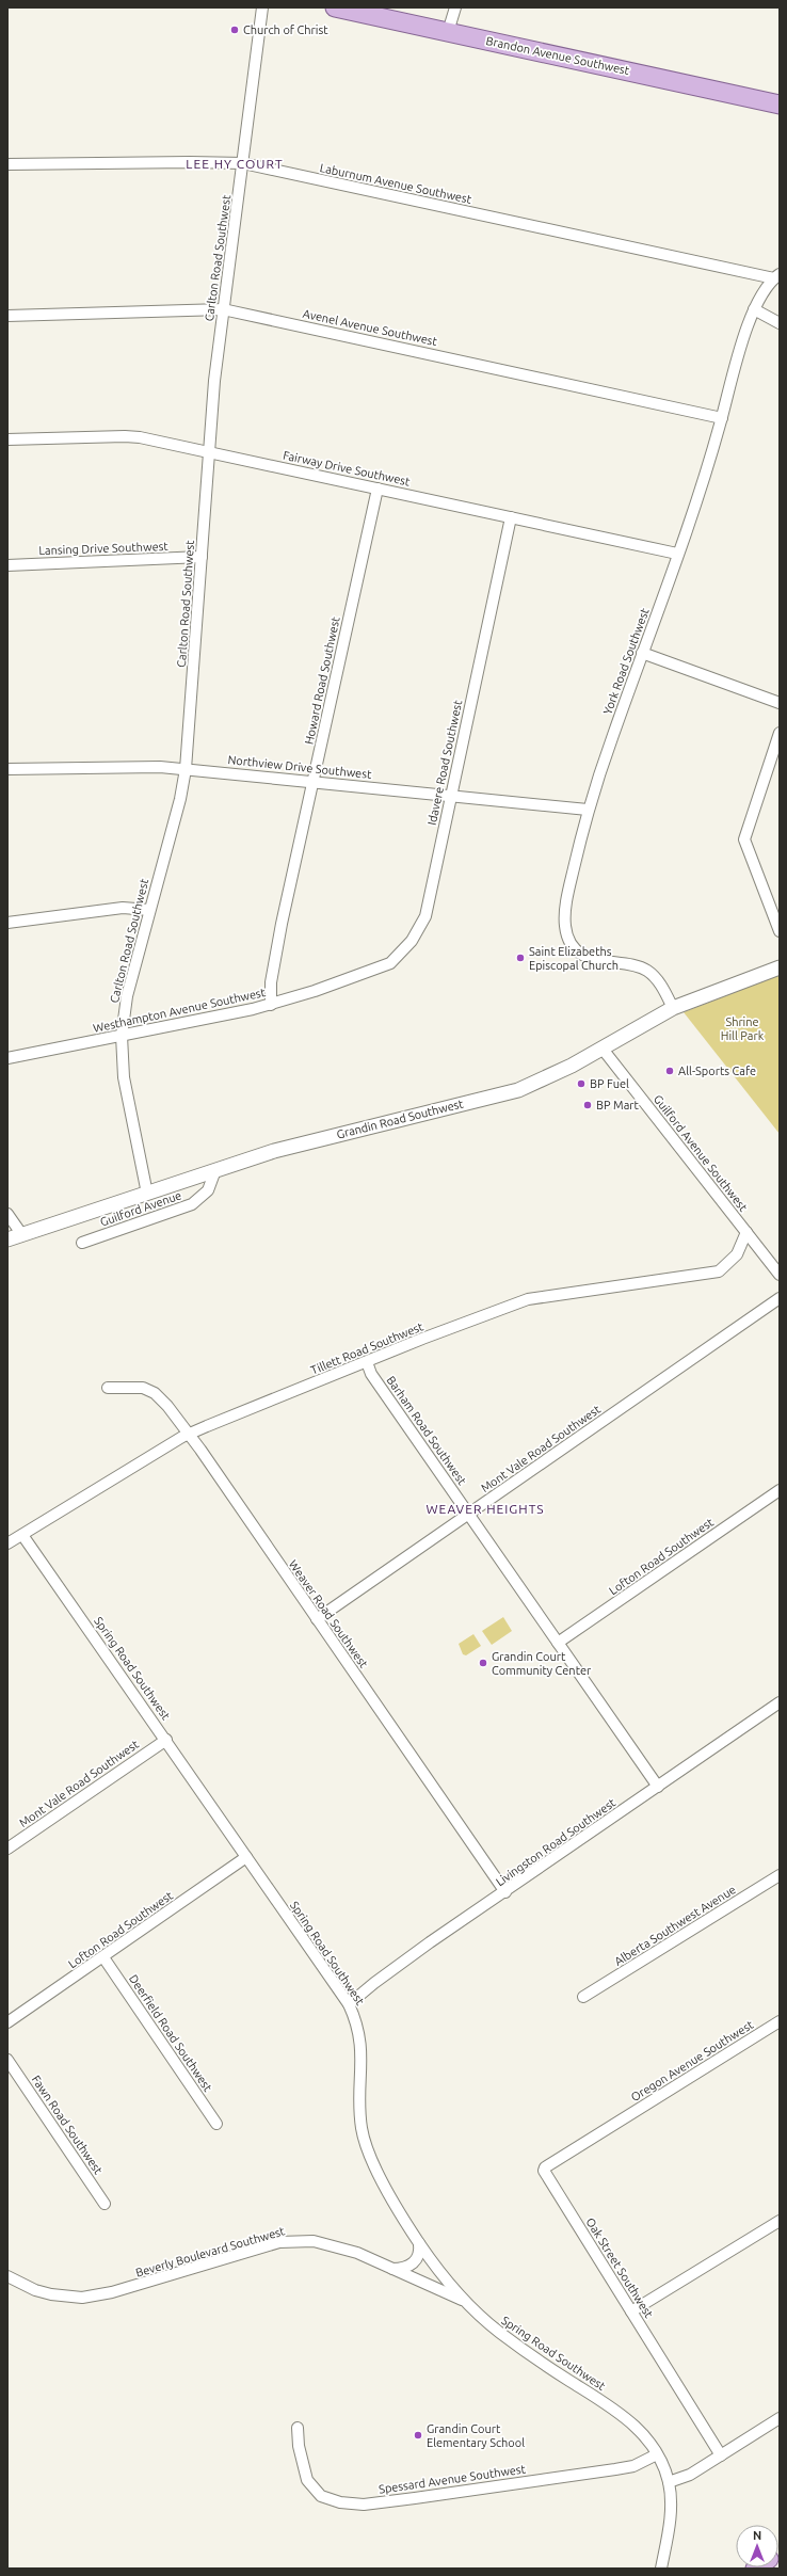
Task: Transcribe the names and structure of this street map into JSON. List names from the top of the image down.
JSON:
{
  "streets": {
    "main road": ["Brandon Avenue Southwest"],
    "street": [
      "Laburnum Avenue Southwest",
      "Carlton Road Southwest",
      "Avenel Avenue Southwest",
      "Fairway Drive Southwest",
      "Lansing Drive Southwest",
      "York Road Southwest",
      "Howard Road Southwest",
      "Idavere Road Southwest",
      "Northview Drive Southwest",
      "Westhampton Avenue Southwest",
      "Grandin Road Southwest",
      "Guilford Avenue Southwest",
      "Guilford Avenue",
      "Tillett Road Southwest",
      "Barham Road Southwest",
      "Mont Vale Road Southwest",
      "Lofton Road Southwest",
      "Weaver Road Southwest",
      "Spring Road Southwest",
      "Livingston Road Southwest",
      "Alberta Southwest Avenue",
      "Deerfield Road Southwest",
      "Oregon Avenue Southwest",
      "Fawn Road Southwest",
      "Beverly Boulevard Southwest",
      "Oak Street Southwest",
      "Spessard Avenue Southwest"
    ]
  },
  "crossings": [
    ["Laburnum Avenue Southwest", "Carlton Road Southwest"],
    ["Laburnum Avenue Southwest", "York Road Southwest"],
    ["Carlton Road Southwest", "Avenel Avenue Southwest"],
    ["Carlton Road Southwest", "Fairway Drive Southwest"],
    ["Carlton Road Southwest", "Lansing Drive Southwest"],
    ["Carlton Road Southwest", "Northview Drive Southwest"],
    ["Carlton Road Southwest", "Westhampton Avenue Southwest"],
    ["Carlton Road Southwest", "Grandin Road Southwest"],
    ["Avenel Avenue Southwest", "York Road Southwest"],
    ["Fairway Drive Southwest", "York Road Southwest"],
    ["Fairway Drive Southwest", "Howard Road Southwest"],
    ["Fairway Drive Southwest", "Idavere Road Southwest"],
    ["York Road Southwest", "Northview Drive Southwest"],
    ["York Road Southwest", "Grandin Road Southwest"],
    ["Howard Road Southwest", "Northview Drive Southwest"],
    ["Howard Road Southwest", "Westhampton Avenue Southwest"],
    ["Idavere Road Southwest", "Northview Drive Southwest"],
    ["Idavere Road Southwest", "Westhampton Avenue Southwest"],
    ["Grandin Road Southwest", "Guilford Avenue Southwest"],
    ["Grandin Road Southwest", "Guilford Avenue"],
    ["Guilford Avenue Southwest", "Tillett Road Southwest"],
    ["Tillett Road Southwest", "Barham Road Southwest"],
    ["Tillett Road Southwest", "Weaver Road Southwest"],
    ["Tillett Road Southwest", "Spring Road Southwest"],
    ["Barham Road Southwest", "Mont Vale Road Southwest"],
    ["Barham Road Southwest", "Lofton Road Southwest"],
    ["Barham Road Southwest", "Livingston Road Southwest"],
    ["Mont Vale Road Southwest", "Weaver Road Southwest"],
    ["Mont Vale Road Southwest", "Spring Road Southwest"],
    ["Lofton Road Southwest", "Spring Road Southwest"],
    ["Lofton Road Southwest", "Deerfield Road Southwest"],
    ["Weaver Road Southwest", "Livingston Road Southwest"],
    ["Spring Road Southwest", "Livingston Road Southwest"],
    ["Spring Road Southwest", "Beverly Boulevard Southwest"],
    ["Spring Road Southwest", "Spessard Avenue Southwest"],
    ["Oregon Avenue Southwest", "Oak Street Southwest"]
  ],
  "districts": ["LEE HY COURT", "WEAVER HEIGHTS"],
  "parks": ["Shrine Hill Park"],
  "places": [
    "Church of Christ",
    "Saint Elizabeths Episcopal Church",
    "All-Sports Cafe",
    "BP Fuel",
    "BP Mart",
    "Grandin Court Community Center",
    "Grandin Court Elementary School"
  ],
  "north": "top"
}
